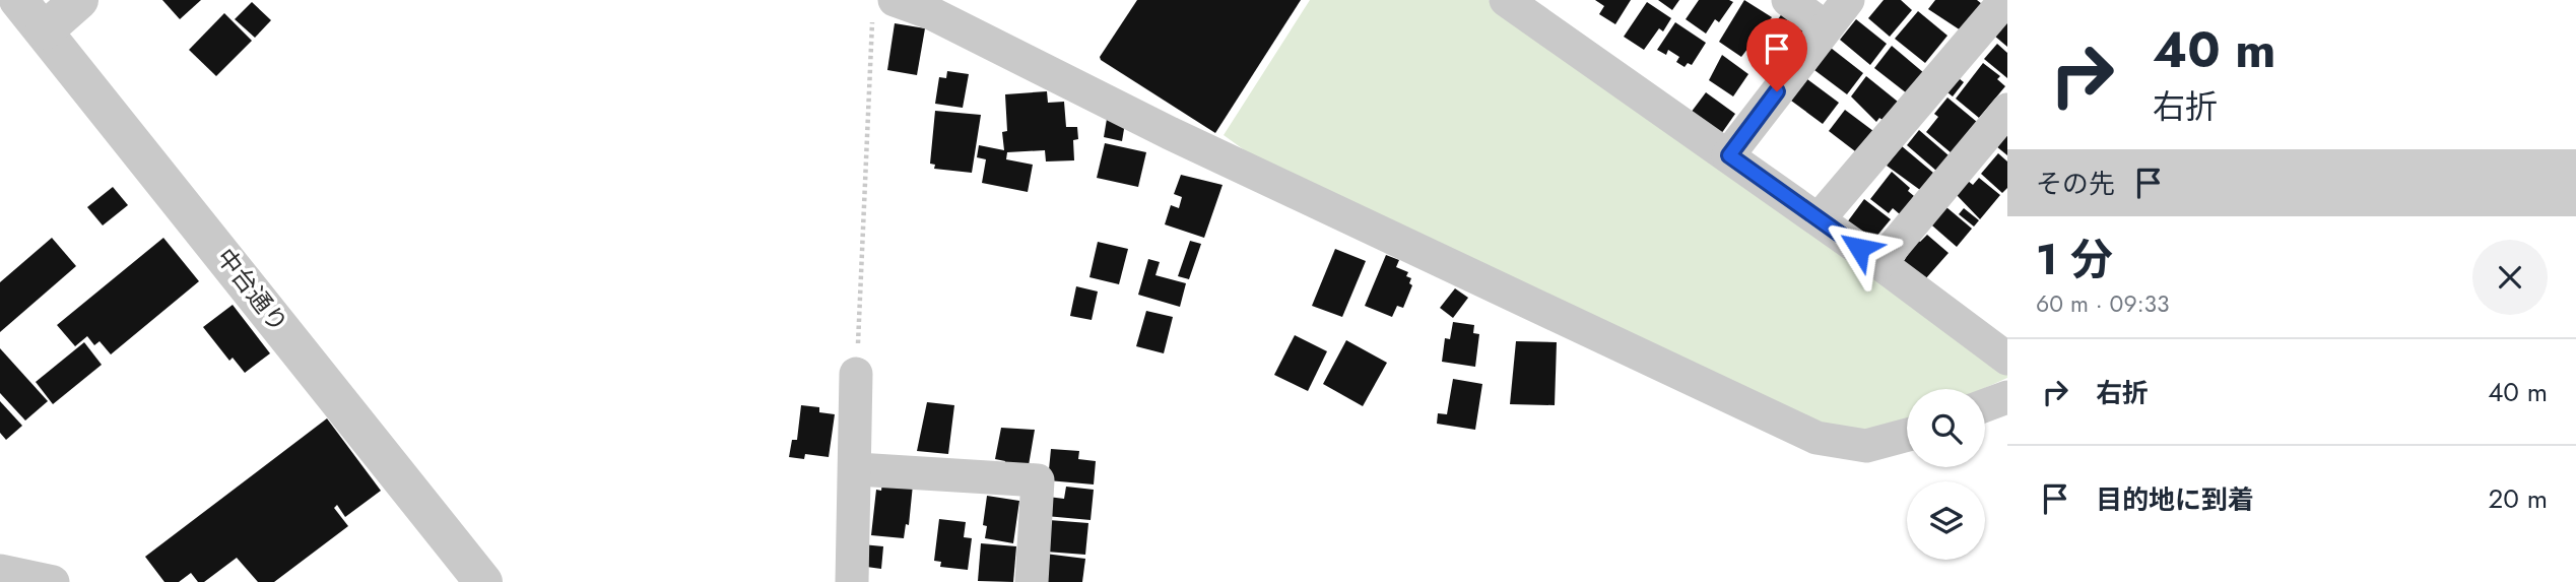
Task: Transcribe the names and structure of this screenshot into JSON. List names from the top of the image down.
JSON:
{
  "streets": {
    "street": ["中台通り"]
  },
  "page": {
    "turn": ["40 m", "右折"],
    "then": "その先",
    "heading": ["1 分", "60 m · 09:33"],
    "list": [
      {
        "name": "右折",
        "value": "40 m"
      },
      {
        "name": "目的地に到着",
        "value": "20 m"
      }
    ]
  }
}
